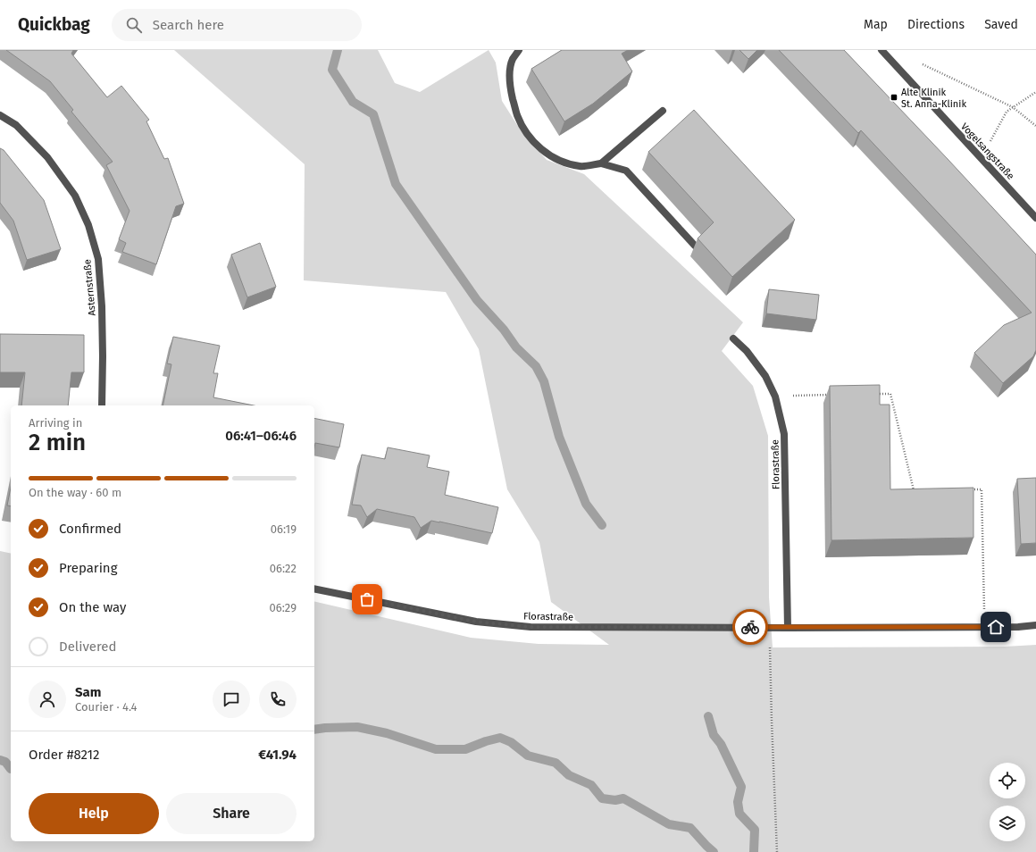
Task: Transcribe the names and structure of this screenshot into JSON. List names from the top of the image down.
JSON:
{
  "streets": {
    "street": ["Vogelsangstraße", "Asternstraße", "Florastraße"]
  },
  "places": {
    "transit": ["Alte Klinik St. Anna-Klinik"]
  },
  "page": {
    "header": "Quickbag",
    "search": "Search here",
    "nav": ["Map", "Directions", "Saved"],
    "heading": ["2 min", "Arriving in", "06:41–06:46"],
    "panel": [
      "Sam",
      "Courier · 4.4",
      "Order #8212",
      "€41.94"
    ],
    "bar": "On the way · 60 m",
    "list": [
      ["Confirmed", "06:19"],
      ["Preparing", "06:22"],
      ["On the way", "06:29"],
      "Delivered"
    ],
    "buttons": ["Help", "Share"]
  }
}
